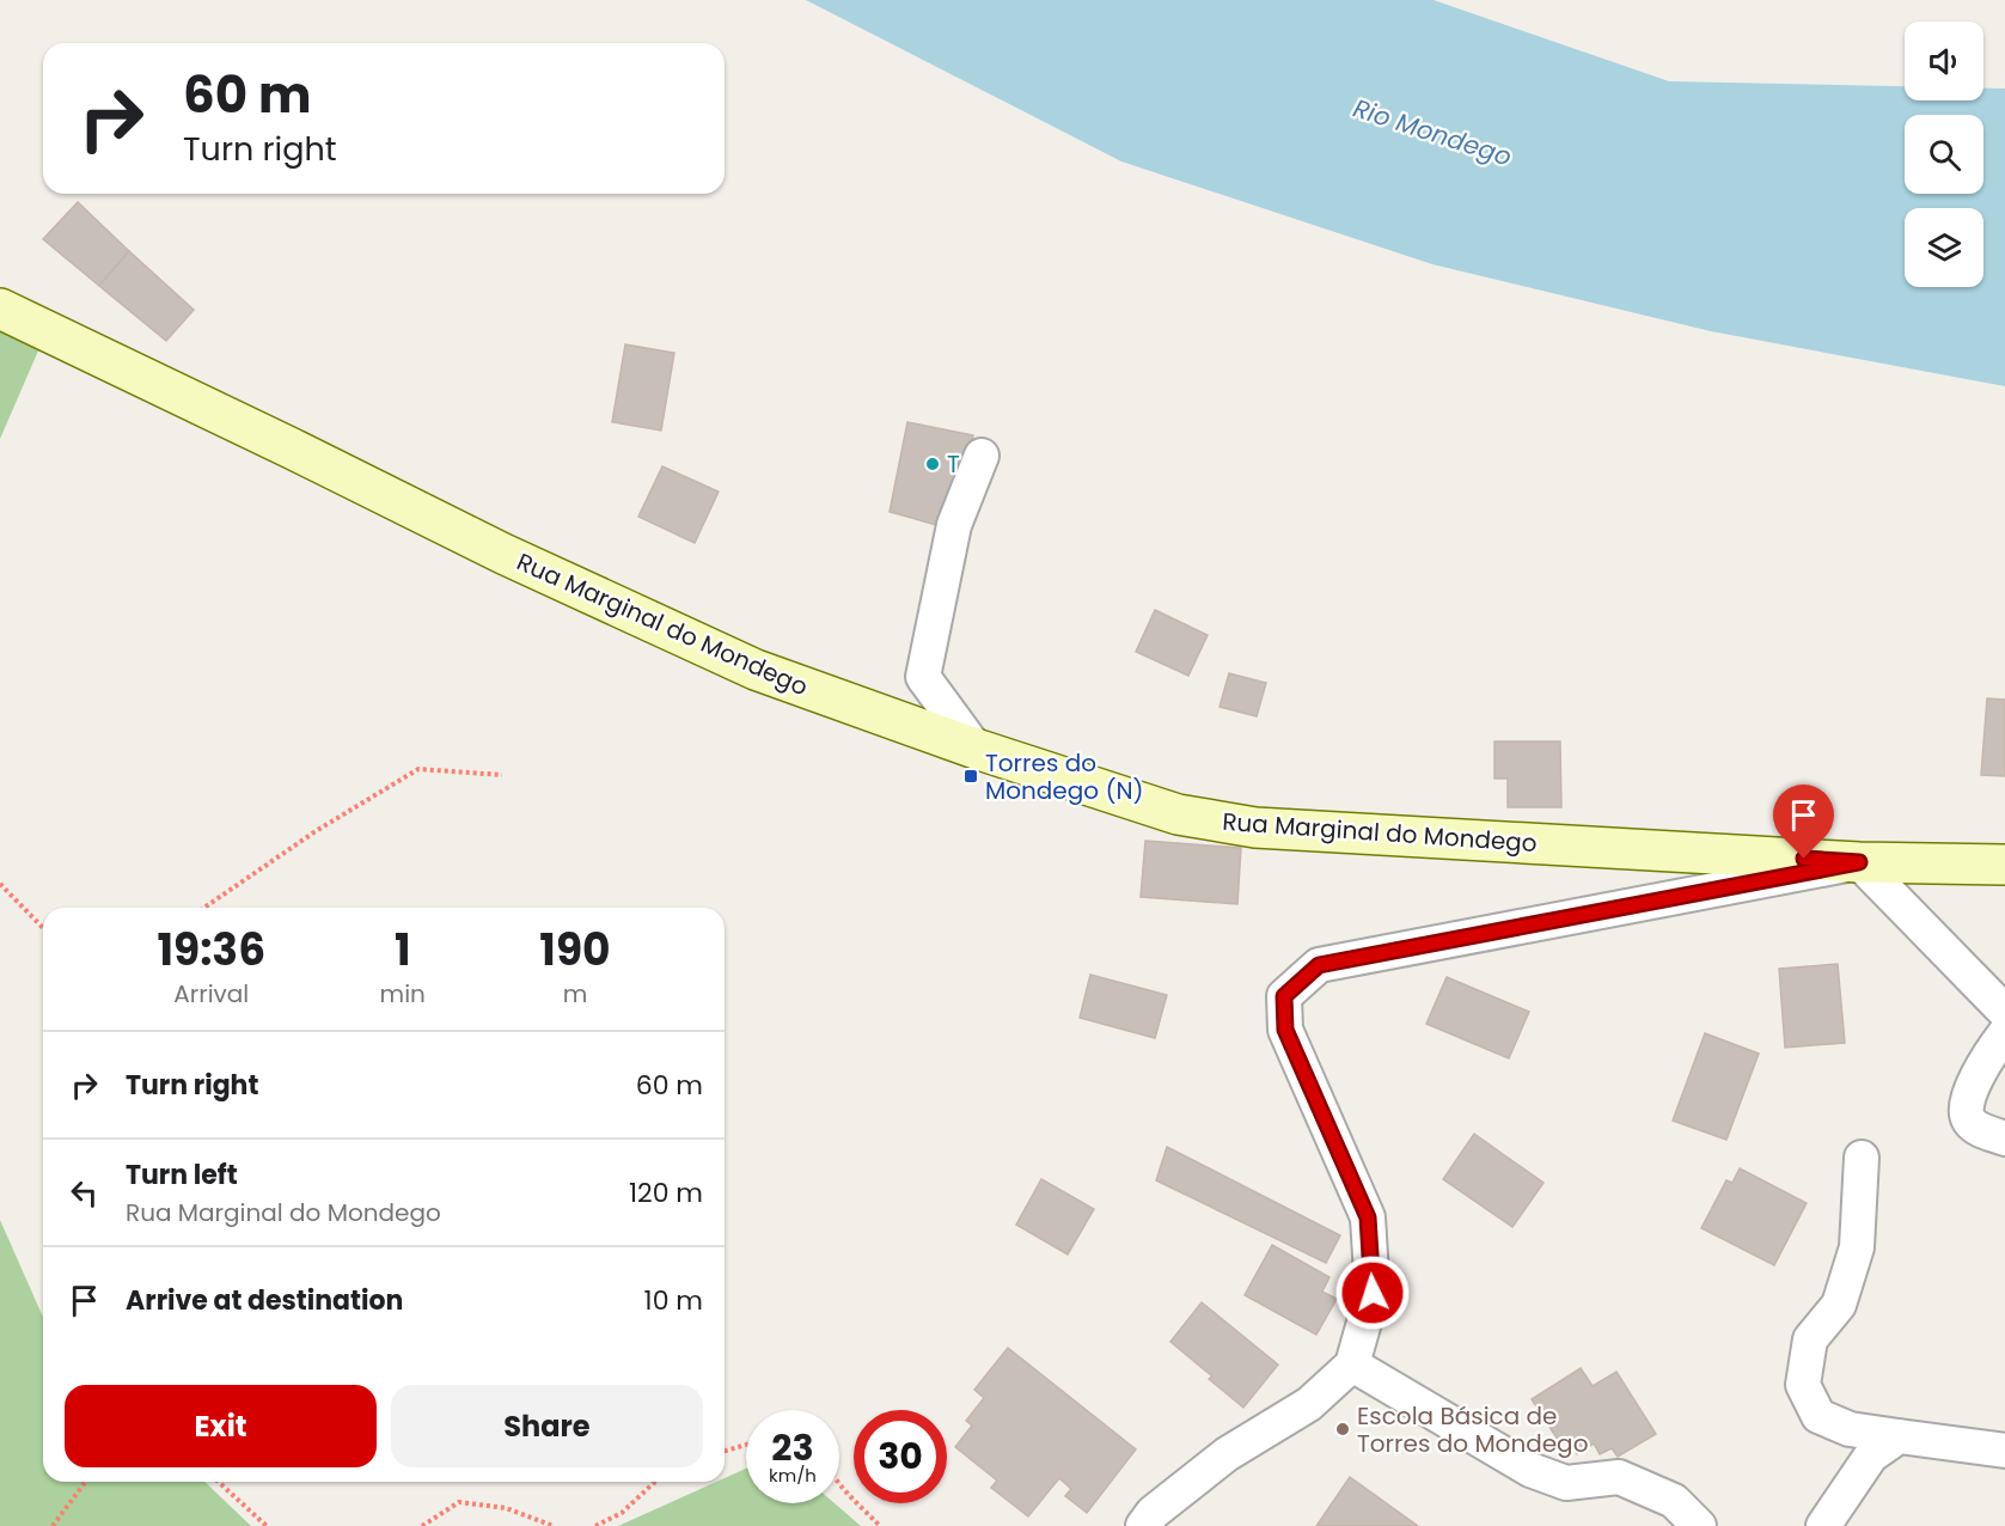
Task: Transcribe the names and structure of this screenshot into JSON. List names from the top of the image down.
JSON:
{
  "streets": {
    "main road": ["Rua Marginal do Mondego"]
  },
  "water": ["Rio Mondego"],
  "places": {
    "other": ["T", "Escola Básica de Torres do Mondego"],
    "transit": ["Torres do Mondego (N)"]
  },
  "page": {
    "turn": ["60 m", "Turn right"],
    "eta": [
      "19:36",
      "Arrival",
      "1",
      "min",
      "190",
      "m"
    ],
    "list": [
      {
        "name": "Turn right",
        "value": "60 m"
      },
      {
        "name": "Turn left",
        "note": "Rua Marginal do Mondego",
        "value": "120 m"
      },
      {
        "name": "Arrive at destination",
        "value": "10 m"
      }
    ],
    "buttons": ["Exit", "Share"],
    "speed": "23 km/h",
    "limit": "30"
  }
}
